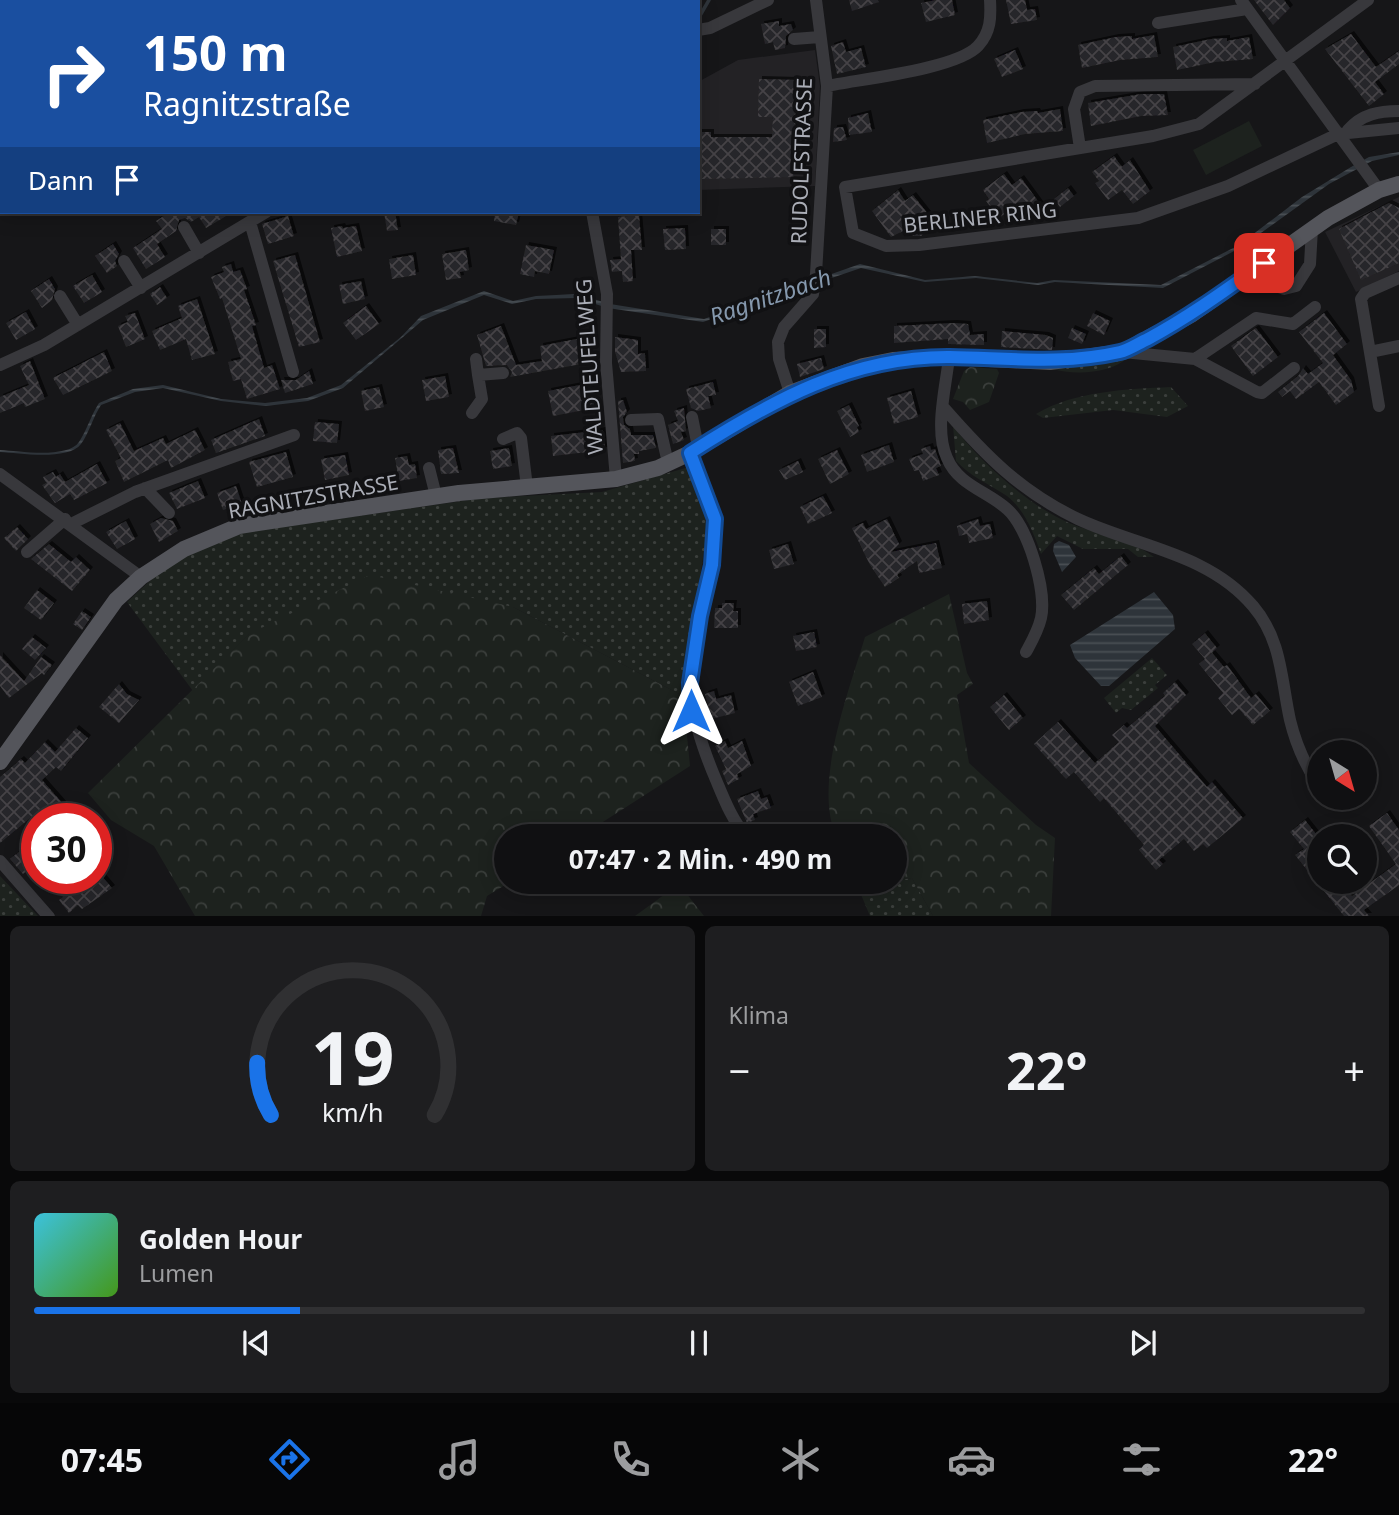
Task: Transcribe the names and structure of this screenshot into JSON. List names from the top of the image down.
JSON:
{
  "streets": {
    "main road": ["RAGNITZSTRASSE"],
    "street": ["RUDOLFSTRASSE", "BERLINER RING", "WALDTEUFELWEG"]
  },
  "crossings": [
    ["RUDOLFSTRASSE", "RAGNITZSTRASSE"],
    ["WALDTEUFELWEG", "RAGNITZSTRASSE"]
  ],
  "water": ["Ragnitzbach"],
  "north": "bottom right",
  "page": {
    "turn": ["150 m", "Ragnitzstraße"],
    "then": "Dann",
    "limit": "30",
    "trip": "07:47 · 2 Min. · 490 m",
    "tile": "Klima",
    "heat": ["−", "22°", "+"],
    "song": ["Golden Hour", "Lumen"],
    "tabs": ["07:45", "22°"],
    "gauge": ["19", "km/h"]
  }
}
